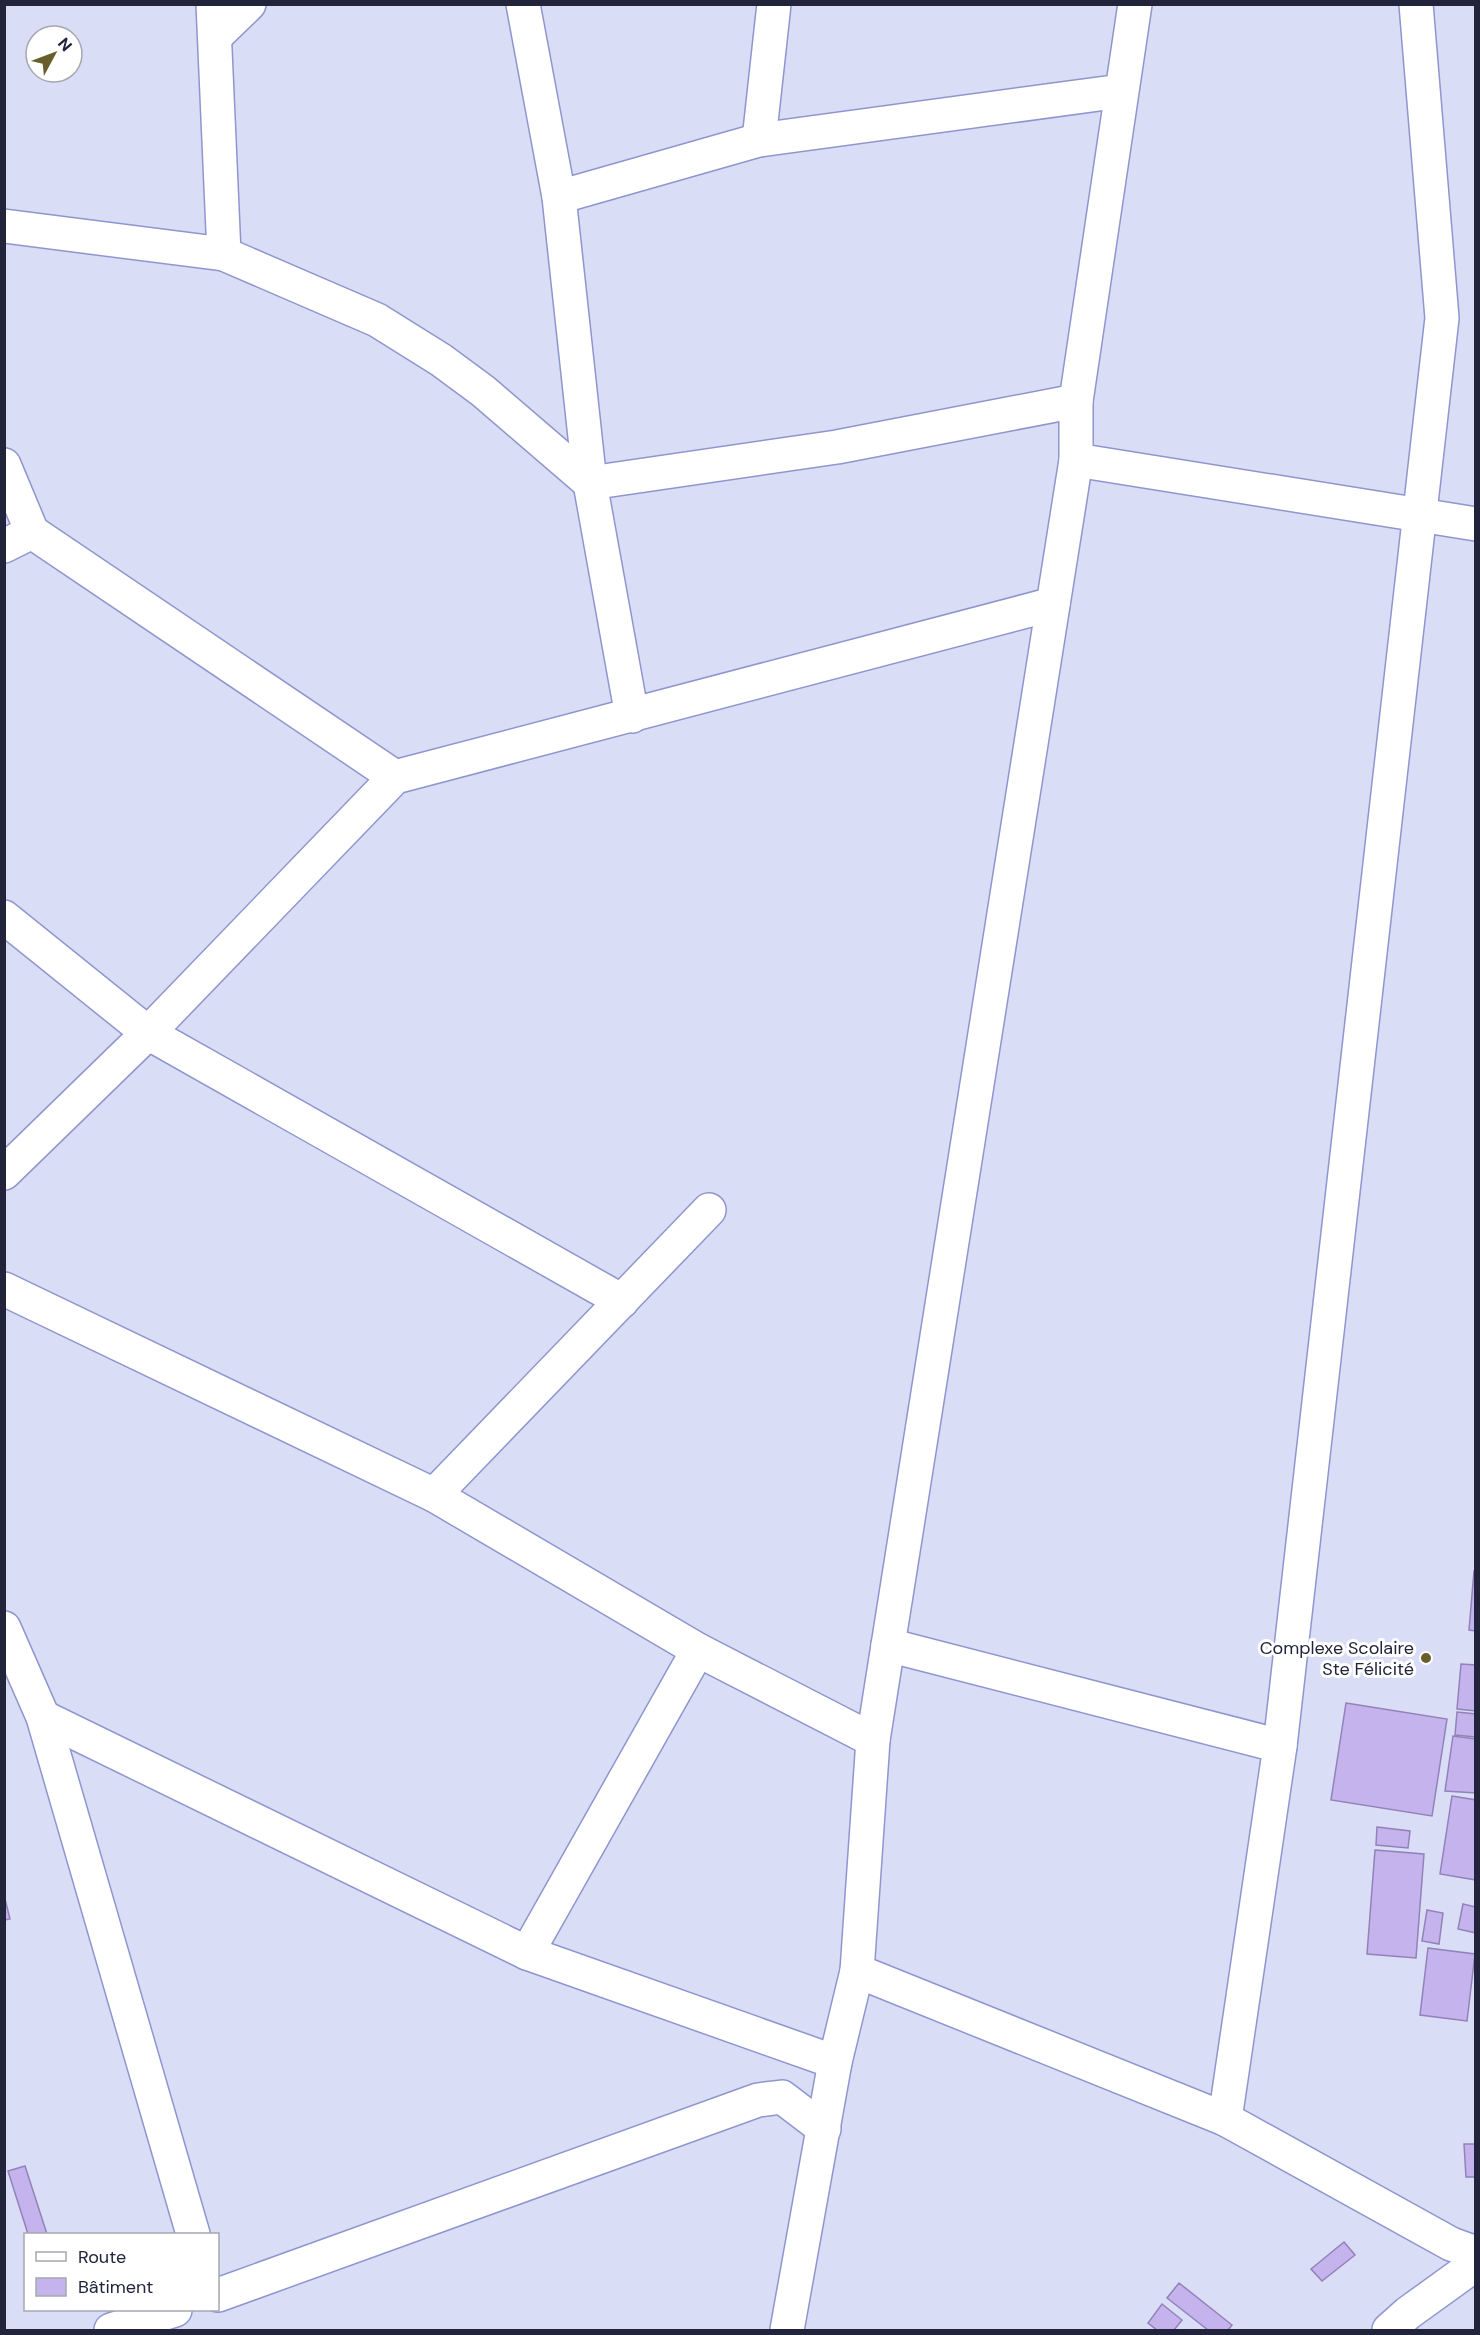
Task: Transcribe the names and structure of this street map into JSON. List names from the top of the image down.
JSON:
{
  "places": ["Complexe Scolaire Ste Félicité"],
  "legend": ["Route", "Bâtiment"],
  "north": "top right"
}
